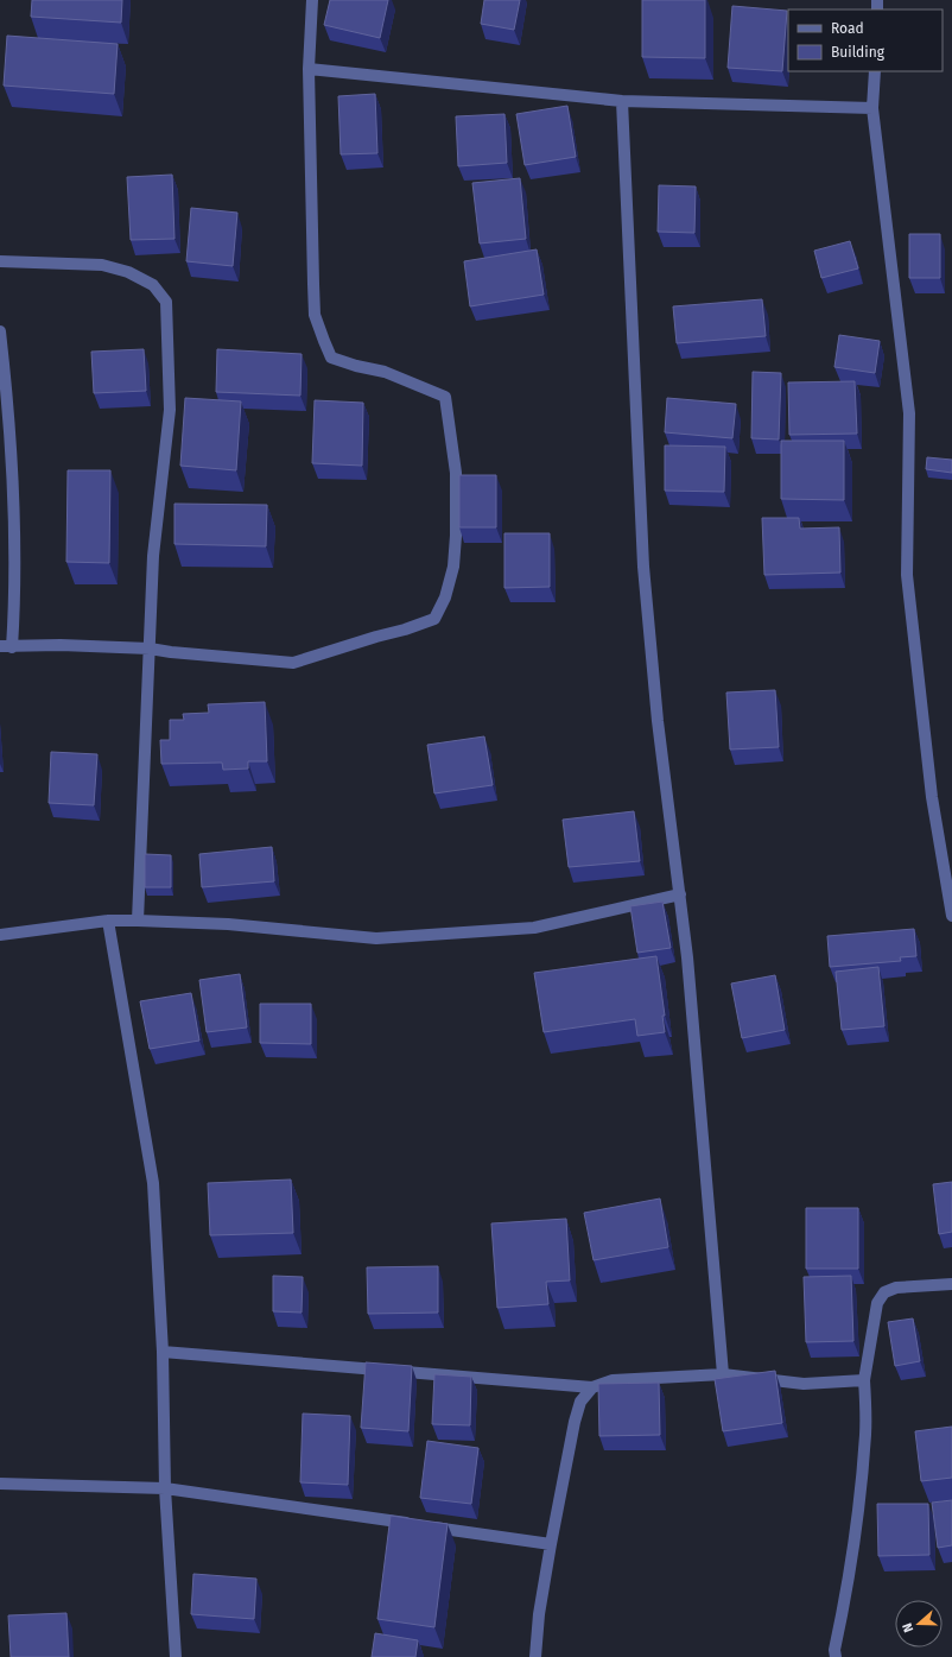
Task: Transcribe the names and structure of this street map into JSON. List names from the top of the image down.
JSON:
{
  "legend": ["Road", "Building"],
  "north": "left"
}
